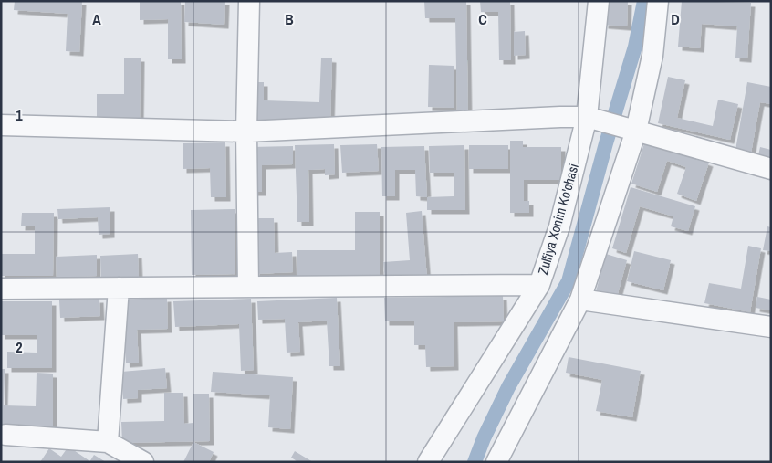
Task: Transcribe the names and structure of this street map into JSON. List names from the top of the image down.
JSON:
{
  "streets": {
    "street": ["Zulfiya Xonim Ko'chasi"]
  },
  "grid": {
    "columns": [
      "A",
      "B",
      "C",
      "D"
    ],
    "rows": ["1", "2"]
  }
}
